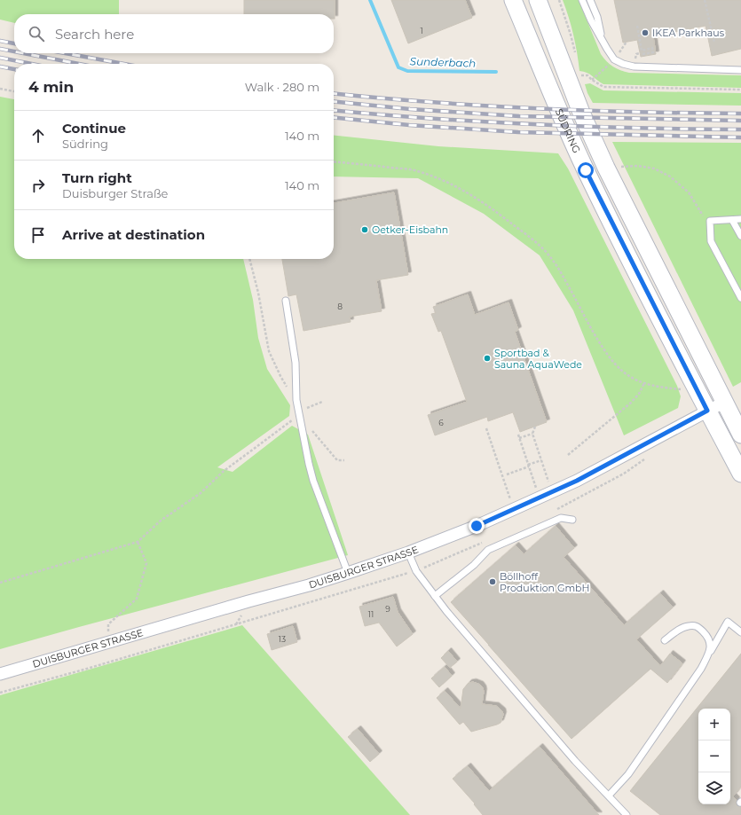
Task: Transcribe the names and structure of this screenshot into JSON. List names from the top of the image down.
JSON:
{
  "streets": {
    "main road": ["SÜDRING"],
    "street": ["DUISBURGER STRASSE"]
  },
  "crossings": [
    ["SÜDRING", "DUISBURGER STRASSE"]
  ],
  "water": ["Sunderbach"],
  "places": [
    "IKEA Parkhaus",
    "Oetker-Eisbahn",
    "Sportbad & Sauna AquaWede",
    "Böllhoff Produktion GmbH"
  ],
  "house_numbers": [
    "1",
    "8",
    "6",
    "9",
    "11",
    "13"
  ],
  "page": {
    "search": "Search here",
    "heading": ["4 min", "Walk · 280 m"],
    "list": [
      ["Continue", "Südring", "140 m"],
      ["Turn right", "Duisburger Straße", "140 m"],
      "Arrive at destination"
    ],
    "map_buttons": ["+", "−"]
  }
}
